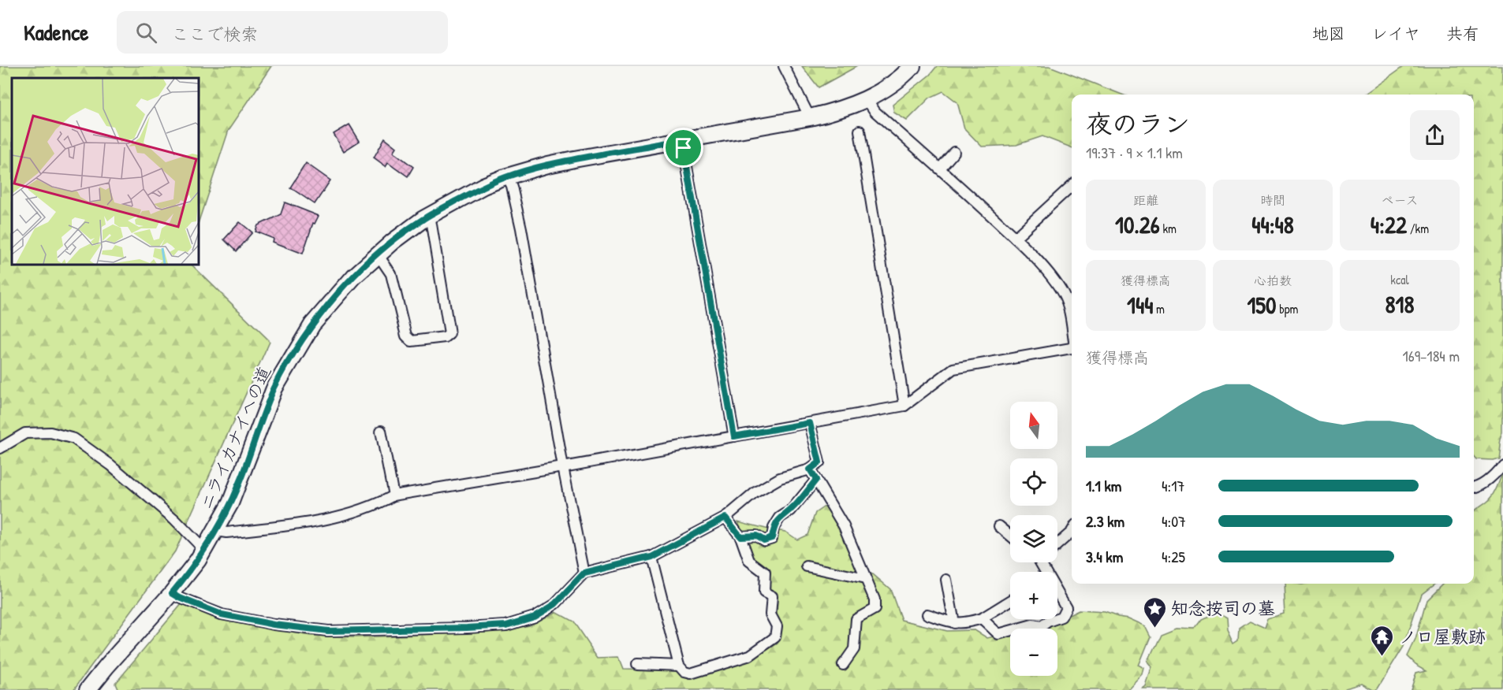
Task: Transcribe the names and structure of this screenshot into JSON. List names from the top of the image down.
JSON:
{
  "streets": {
    "main road": ["ニライカナイへの道"]
  },
  "places": {
    "place": ["知念按司の墓"],
    "temple": ["ノロ屋敷跡"]
  },
  "north": "top",
  "page": {
    "header": "Kadence",
    "search": "ここで検索",
    "nav": ["地図", "レイヤ", "共有"],
    "heading": ["夜のラン", "19:37 · 9 × 1.1 km"],
    "stats": [
      ["距離", "10.26 km"],
      ["時間", "44:48"],
      ["ペース", "4:22 /km"],
      ["獲得標高", "144 m"],
      ["心拍数", "150 bpm"],
      ["kcal", "818"]
    ],
    "chart": ["獲得標高", "169–184 m"],
    "map_buttons": ["+", "−"],
    "list": [
      {
        "name": "1.1 km",
        "note": "4:17"
      },
      {
        "name": "2.3 km",
        "note": "4:07"
      },
      {
        "name": "3.4 km",
        "note": "4:25"
      }
    ]
  }
}
